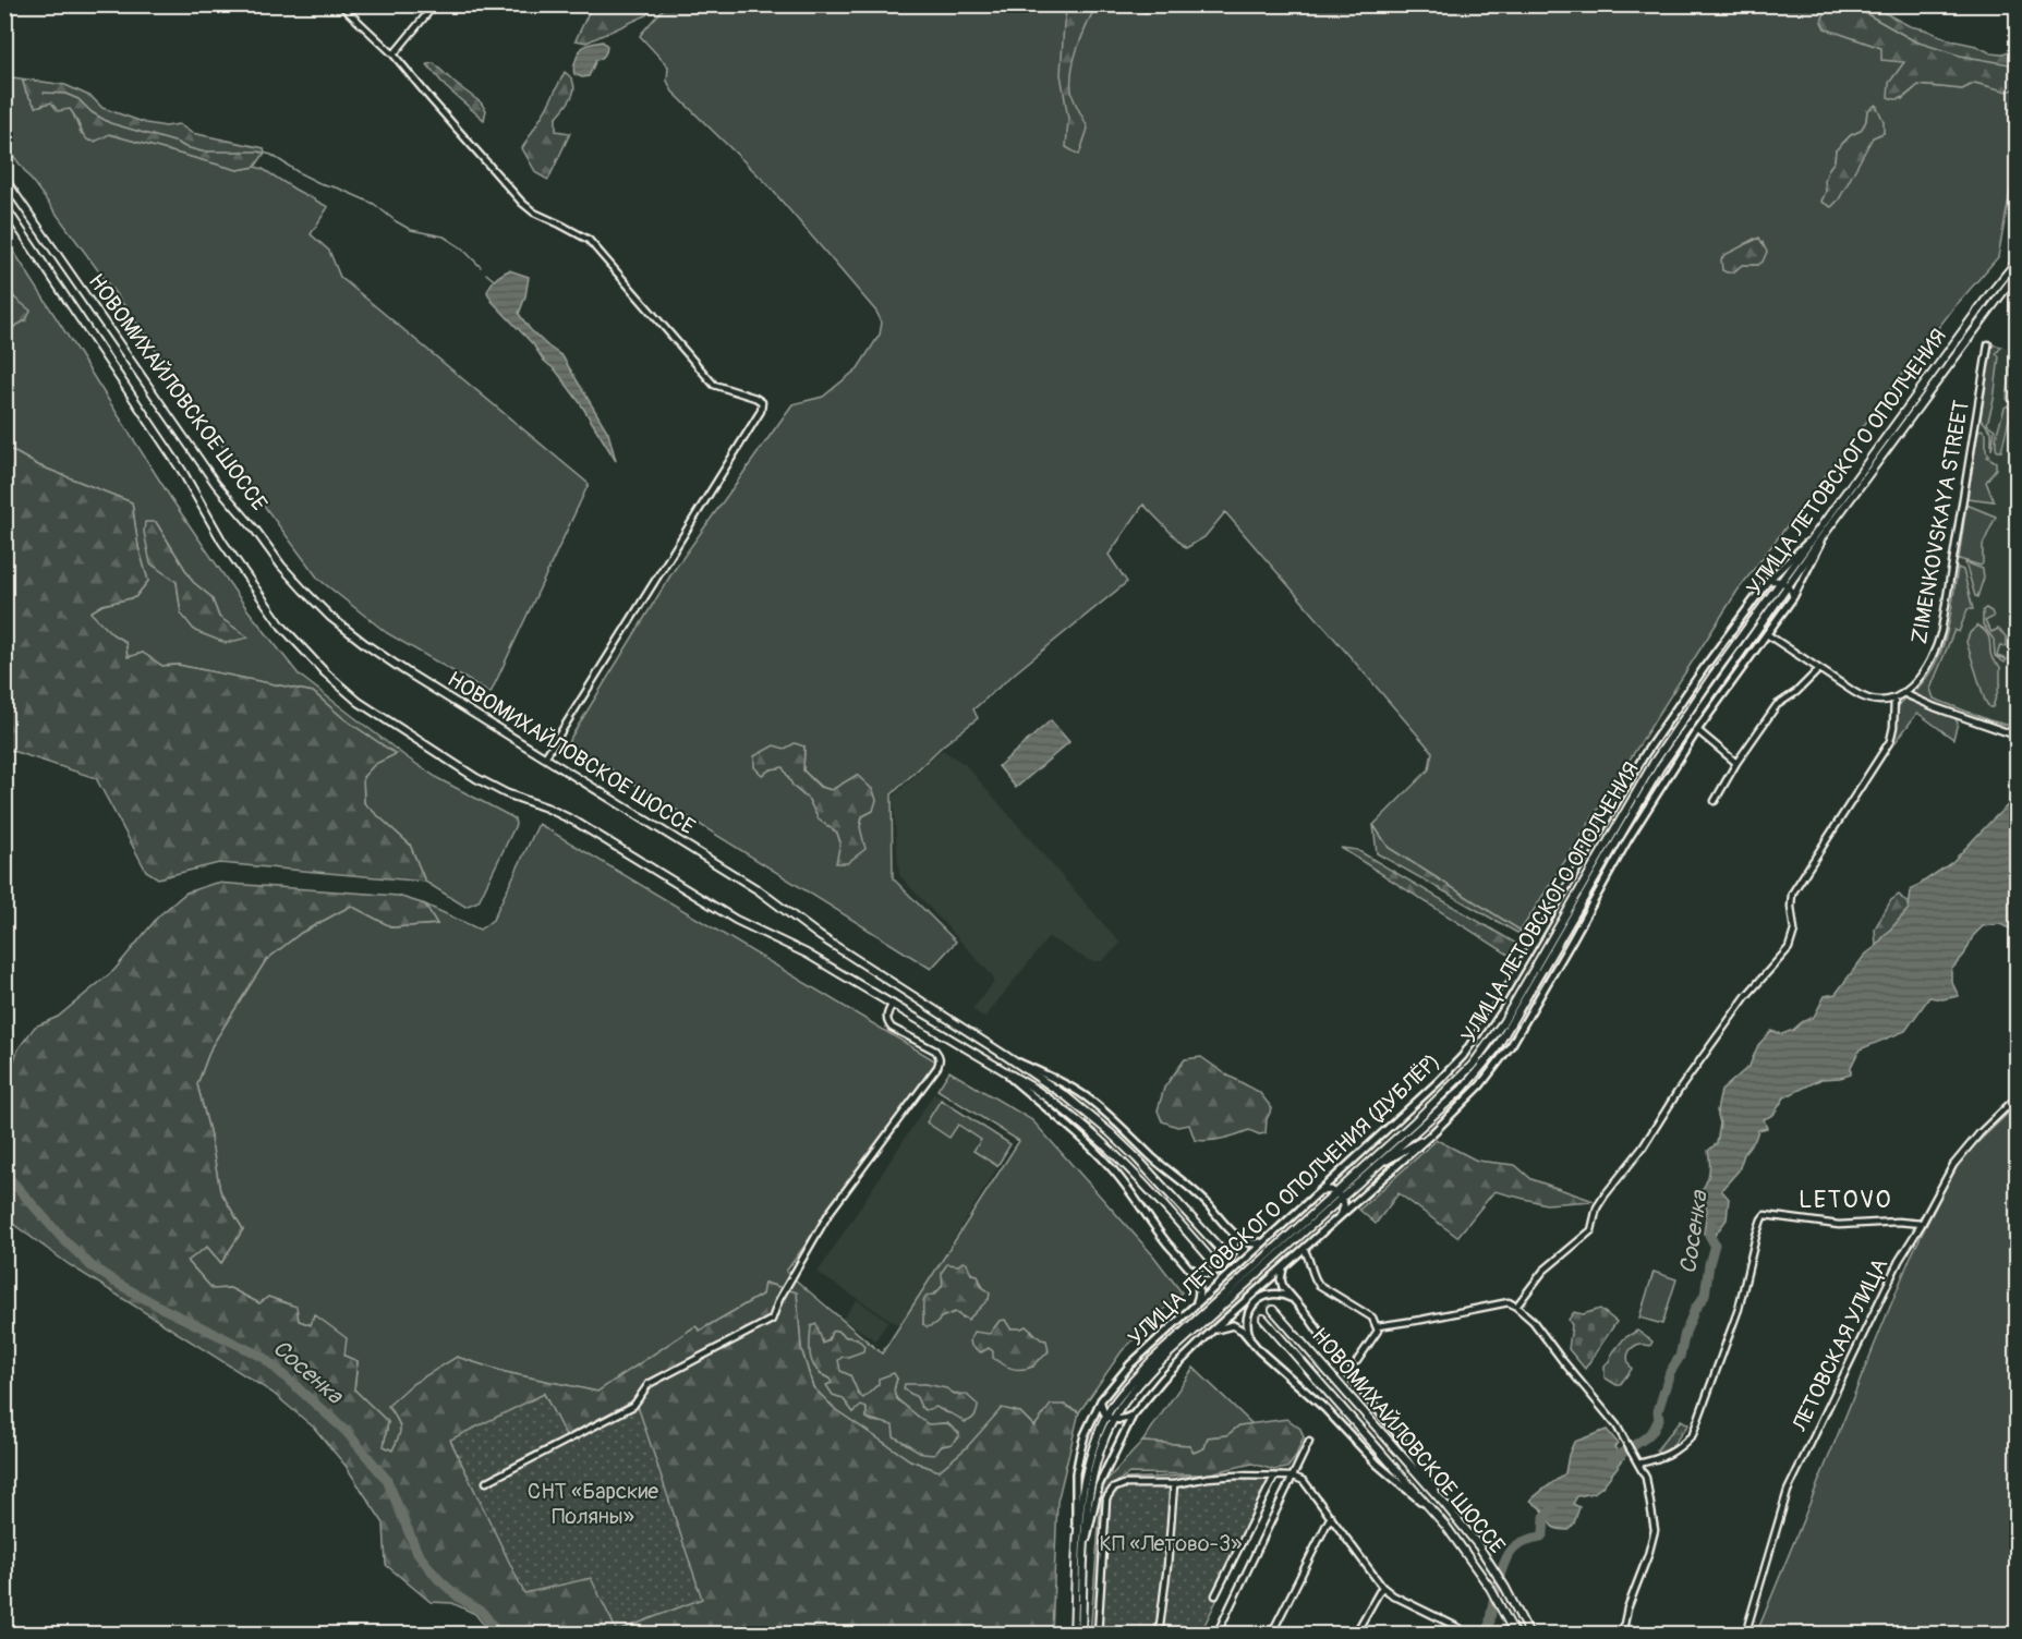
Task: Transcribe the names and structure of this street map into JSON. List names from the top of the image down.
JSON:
{
  "streets": {
    "main road": ["НОВОМИХАЙЛОВСКОЕ ШОССЕ", "УЛИЦА ЛЕТОВСКОГО ОПОЛЧЕНИЯ"],
    "street": ["ZIMENKOVSKAYA STREET", "УЛИЦА ЛЕТОВСКОГО ОПОЛЧЕНИЯ (ДУБЛЁР)", "ЛЕТОВСКАЯ УЛИЦА"]
  },
  "crossings": [
    ["УЛИЦА ЛЕТОВСКОГО ОПОЛЧЕНИЯ", "УЛИЦА ЛЕТОВСКОГО ОПОЛЧЕНИЯ (ДУБЛЁР)"]
  ],
  "districts": ["LETOVO"],
  "water": ["Сосенка"],
  "parks": ["СНТ «Барские Поляны»", "КП «Летово-3»"]
}
